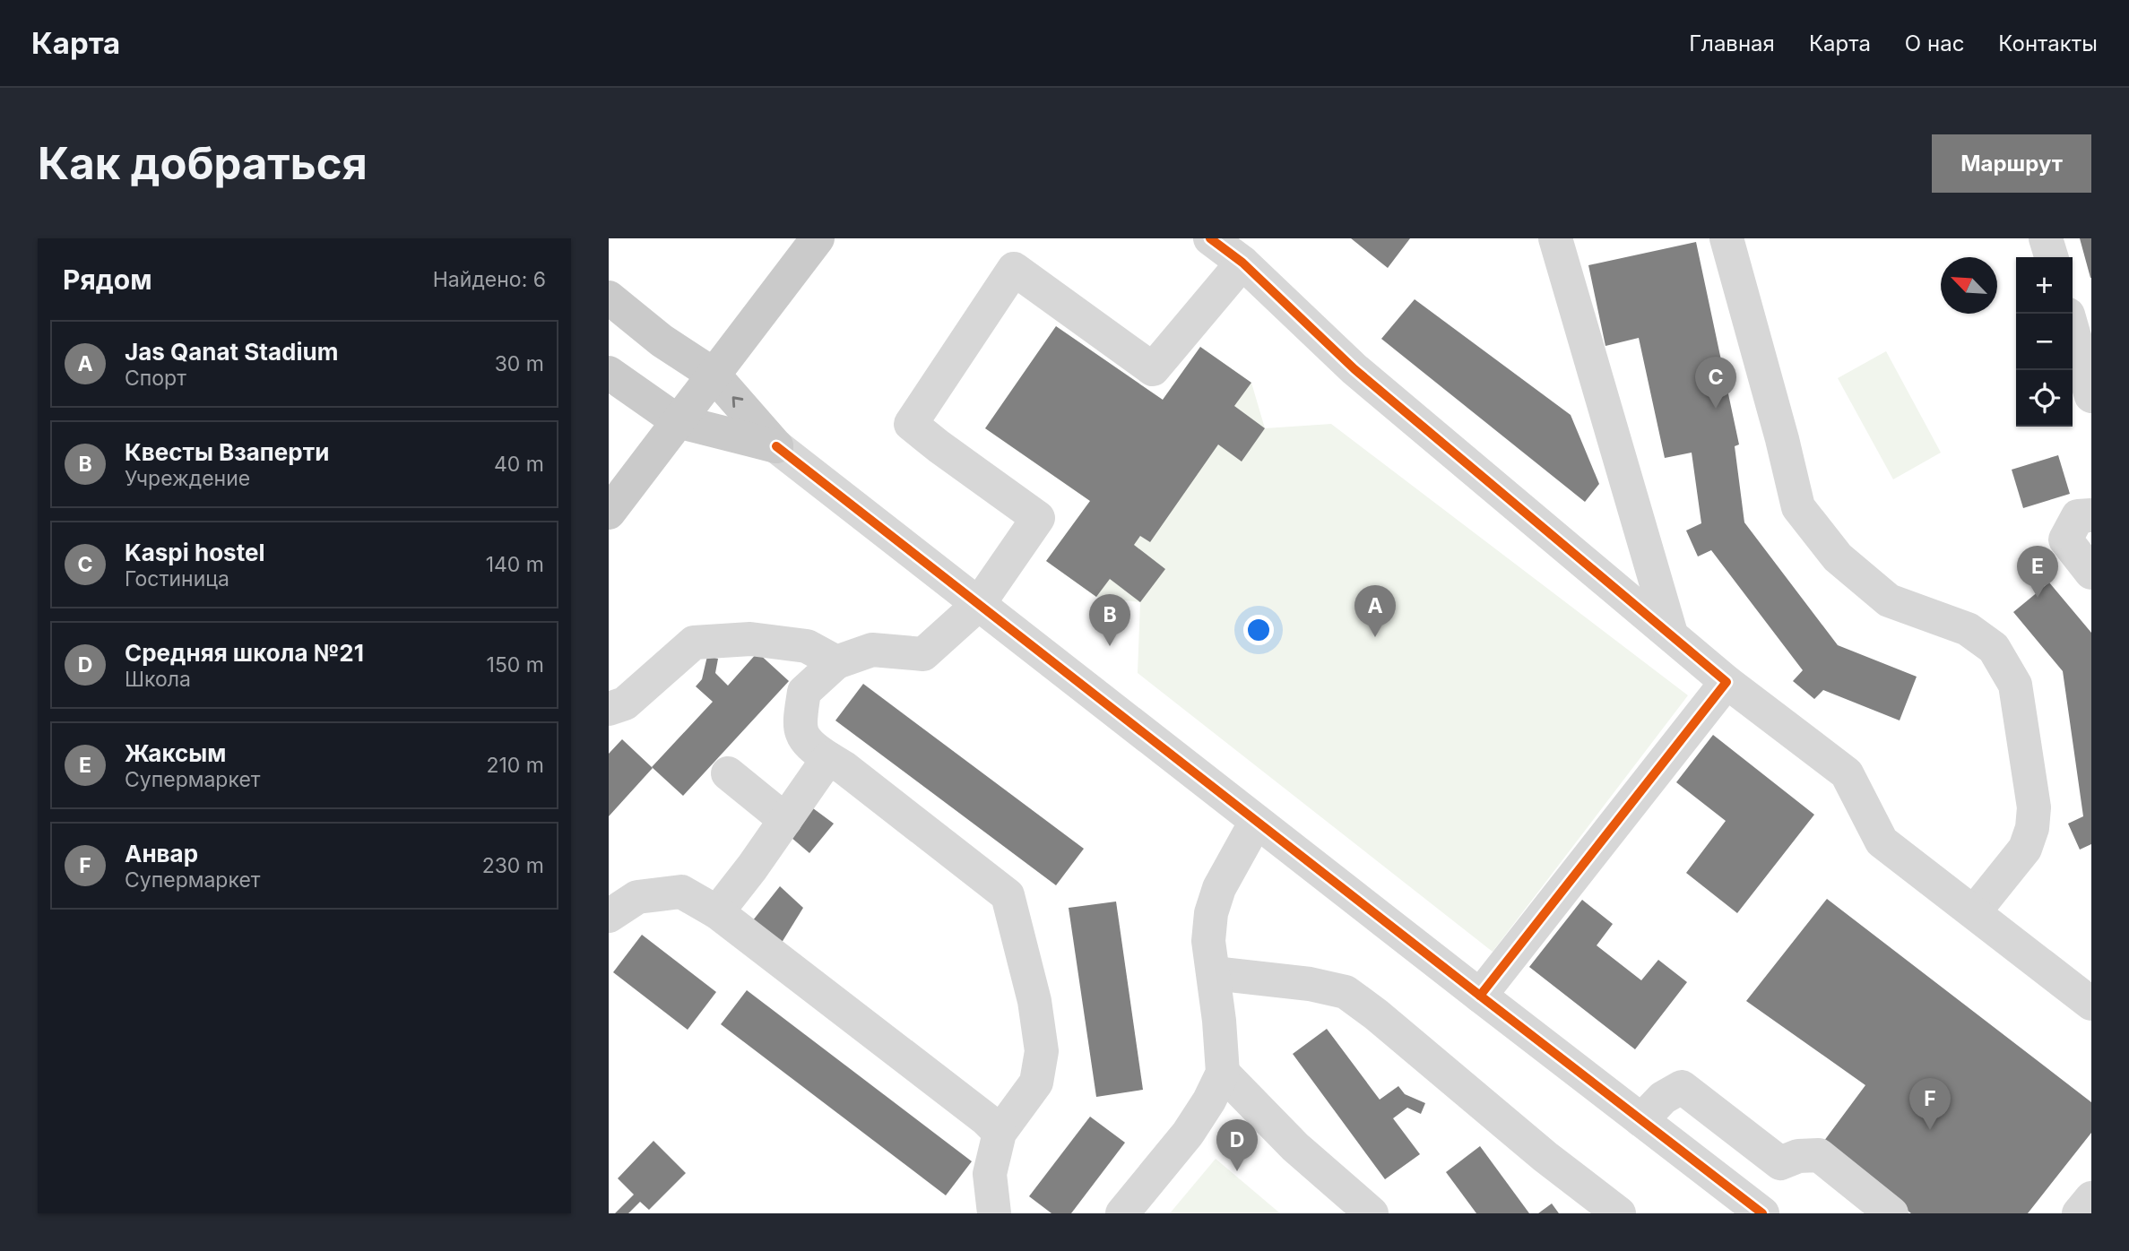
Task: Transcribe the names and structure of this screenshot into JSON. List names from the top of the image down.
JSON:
{
  "north": "top left",
  "page": {
    "header": "Карта",
    "nav": [
      "Главная",
      "Карта",
      "О нас",
      "Контакты"
    ],
    "buttons": "Маршрут",
    "title": "Как добраться",
    "heading": ["Рядом", "Найдено: 6"],
    "map_buttons": ["+", "−"],
    "list": [
      {
        "mark": "A",
        "name": "Jas Qanat Stadium",
        "note": "Спорт",
        "value": "30 m"
      },
      {
        "mark": "B",
        "name": "Квесты Взаперти",
        "note": "Учреждение",
        "value": "40 m"
      },
      {
        "mark": "C",
        "name": "Kaspi hostel",
        "note": "Гостиница",
        "value": "140 m"
      },
      {
        "mark": "D",
        "name": "Средняя школа №21",
        "note": "Школа",
        "value": "150 m"
      },
      {
        "mark": "E",
        "name": "Жаксым",
        "note": "Супермаркет",
        "value": "210 m"
      },
      {
        "mark": "F",
        "name": "Анвар",
        "note": "Супермаркет",
        "value": "230 m"
      }
    ],
    "pins": [
      "C",
      "E",
      "A",
      "B",
      "F",
      "D"
    ]
  }
}
